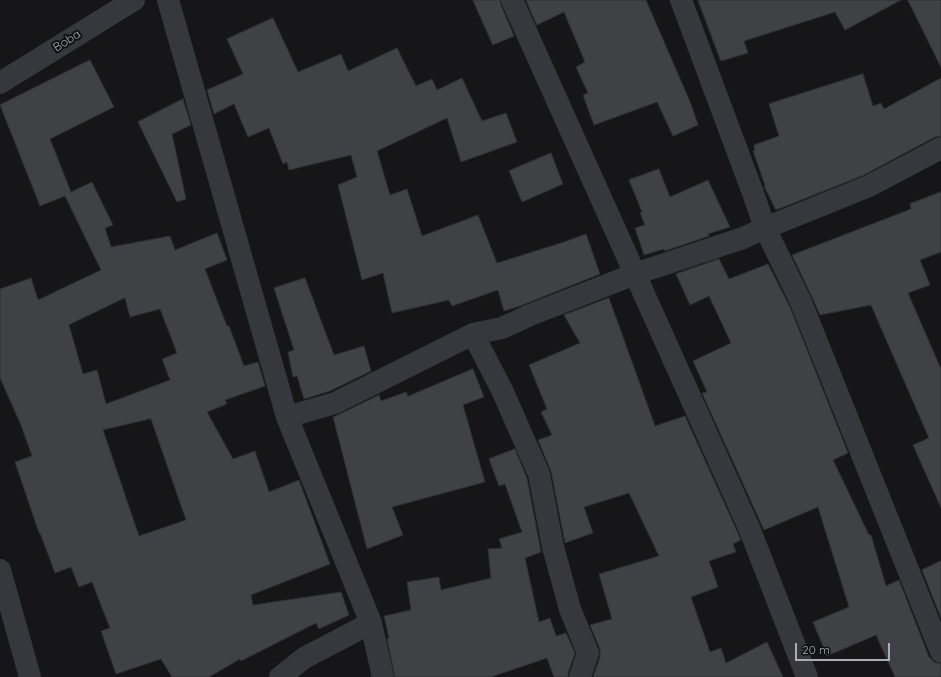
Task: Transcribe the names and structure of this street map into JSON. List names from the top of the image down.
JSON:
{
  "streets": {
    "street": ["Boba"]
  },
  "scale_bar": "20 m"
}
